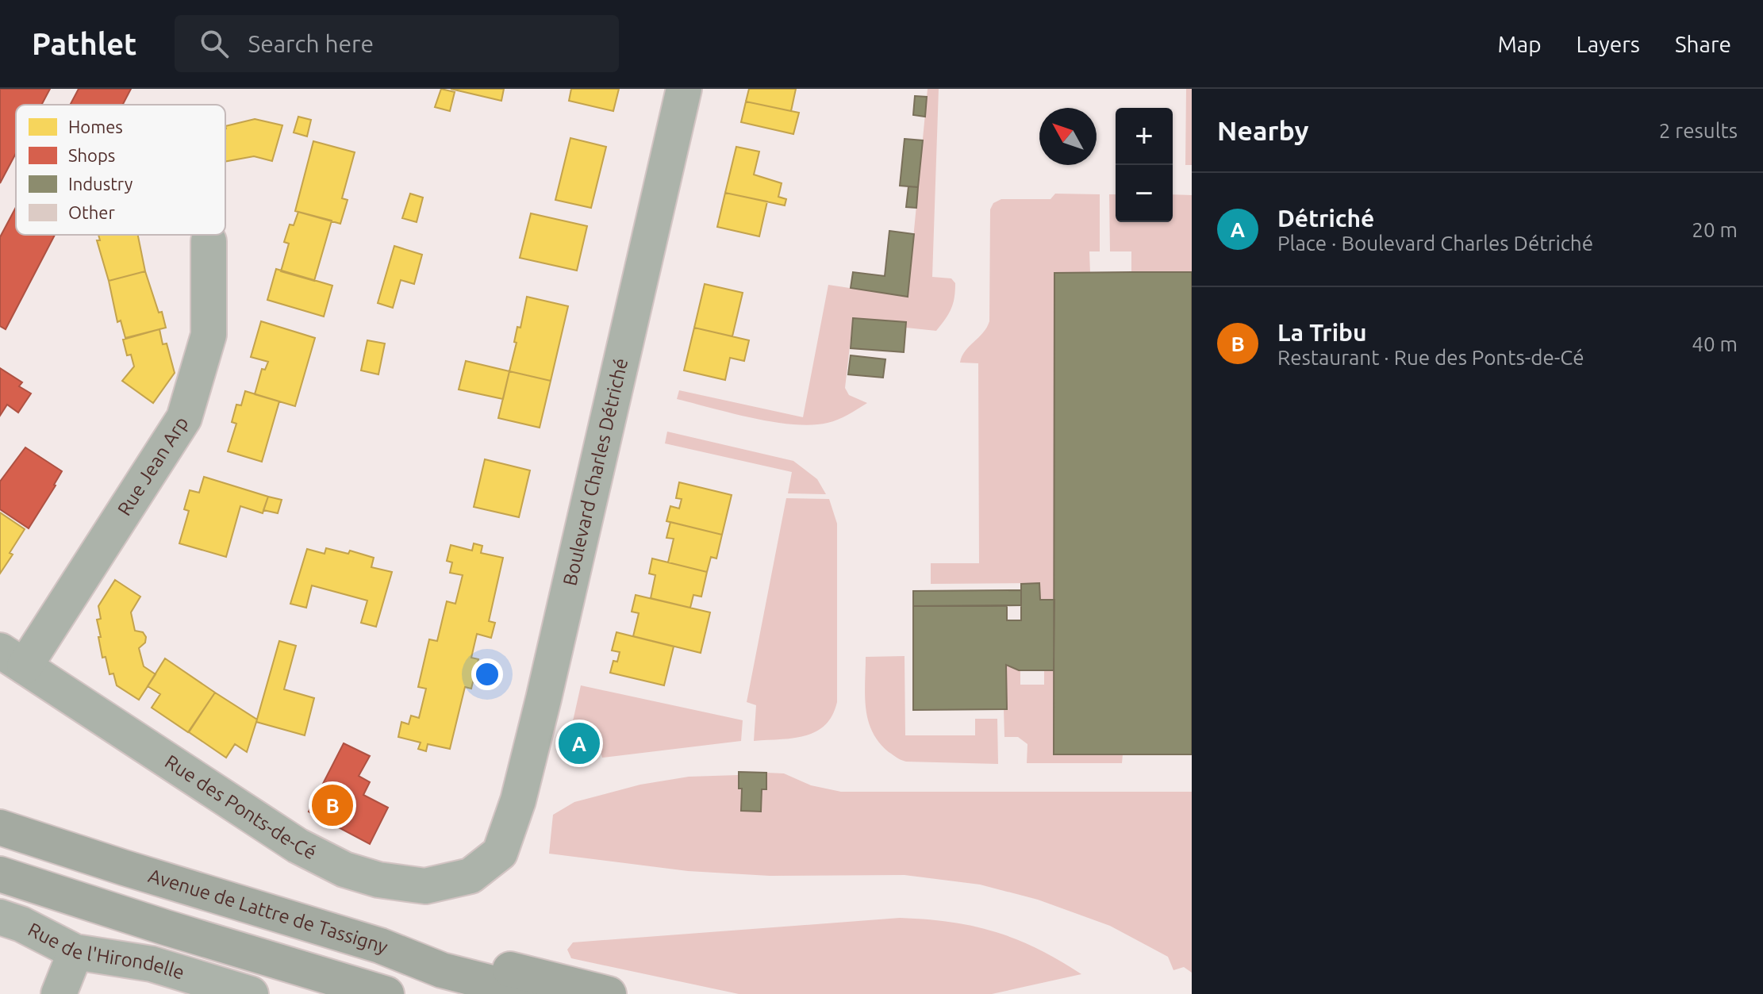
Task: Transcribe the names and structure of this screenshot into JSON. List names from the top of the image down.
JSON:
{
  "streets": {
    "main road": ["Avenue de Lattre de Tassigny"],
    "street": [
      "Rue Jean Arp",
      "Boulevard Charles Détriché",
      "Rue des Ponts-de-Cé",
      "Rue de l'Hirondelle"
    ]
  },
  "crossings": [
    ["Rue Jean Arp", "Rue des Ponts-de-Cé"],
    ["Boulevard Charles Détriché", "Rue des Ponts-de-Cé"]
  ],
  "legend": [
    "Homes",
    "Shops",
    "Industry",
    "Other"
  ],
  "north": "top left",
  "page": {
    "header": "Pathlet",
    "search": "Search here",
    "nav": ["Map", "Layers", "Share"],
    "heading": ["Nearby", "2 results"],
    "map_buttons": ["+", "−"],
    "list": [
      {
        "mark": "A",
        "name": "Détriché",
        "note": "Place · Boulevard Charles Détriché",
        "value": "20 m"
      },
      {
        "mark": "B",
        "name": "La Tribu",
        "note": "Restaurant · Rue des Ponts-de-Cé",
        "value": "40 m"
      }
    ],
    "pins": ["A", "B"]
  }
}
